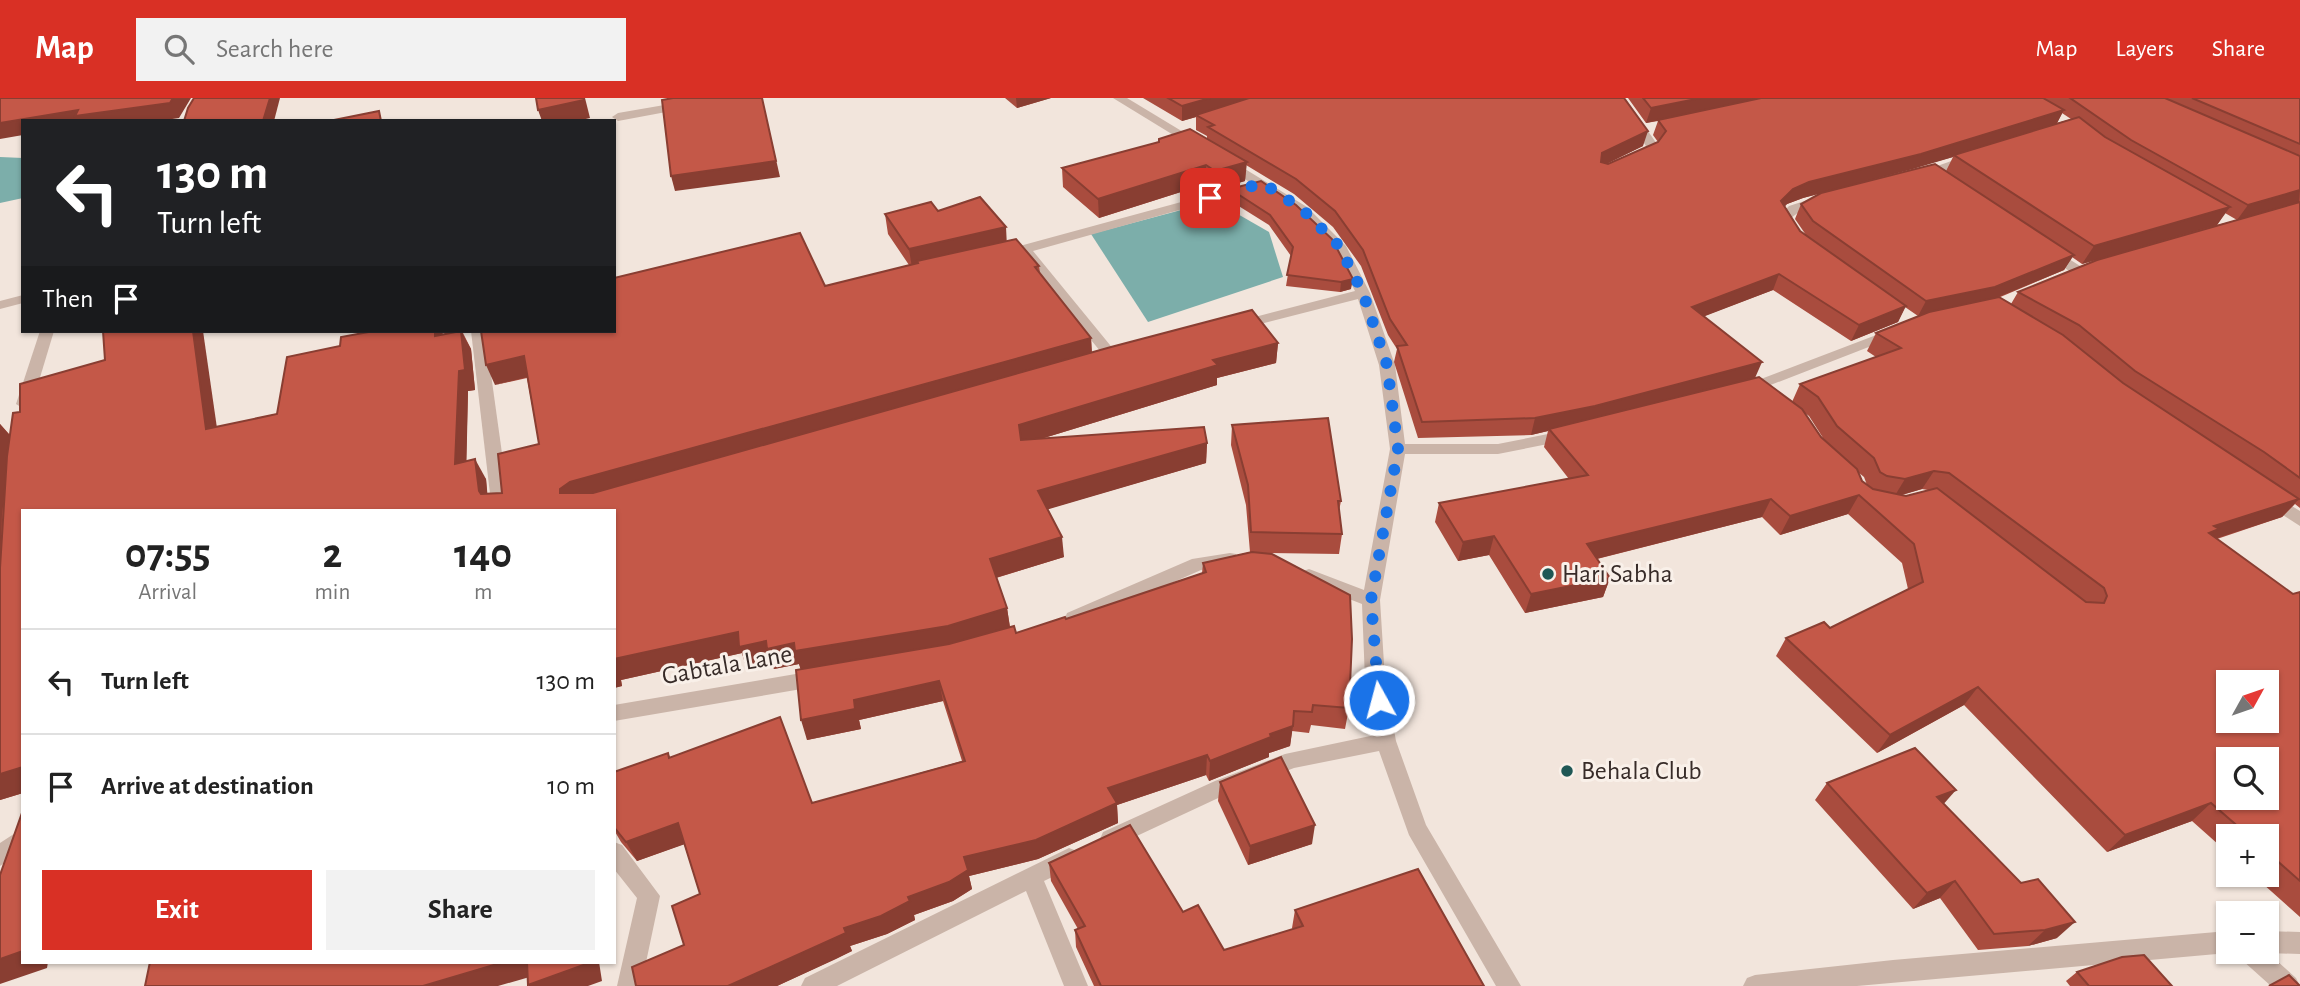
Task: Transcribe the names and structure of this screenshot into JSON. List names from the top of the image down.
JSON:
{
  "streets": {
    "street": ["Gabtala Lane"]
  },
  "places": ["Hari Sabha", "Behala Club"],
  "north": "top right",
  "page": {
    "header": "Map",
    "search": "Search here",
    "nav": ["Map", "Layers", "Share"],
    "turn": ["130 m", "Turn left"],
    "then": "Then",
    "eta": [
      "07:55",
      "Arrival",
      "2",
      "min",
      "140",
      "m"
    ],
    "list": [
      {
        "name": "Turn left",
        "value": "130 m"
      },
      {
        "name": "Arrive at destination",
        "value": "10 m"
      }
    ],
    "map_buttons": ["+", "−"],
    "buttons": ["Exit", "Share"]
  }
}
